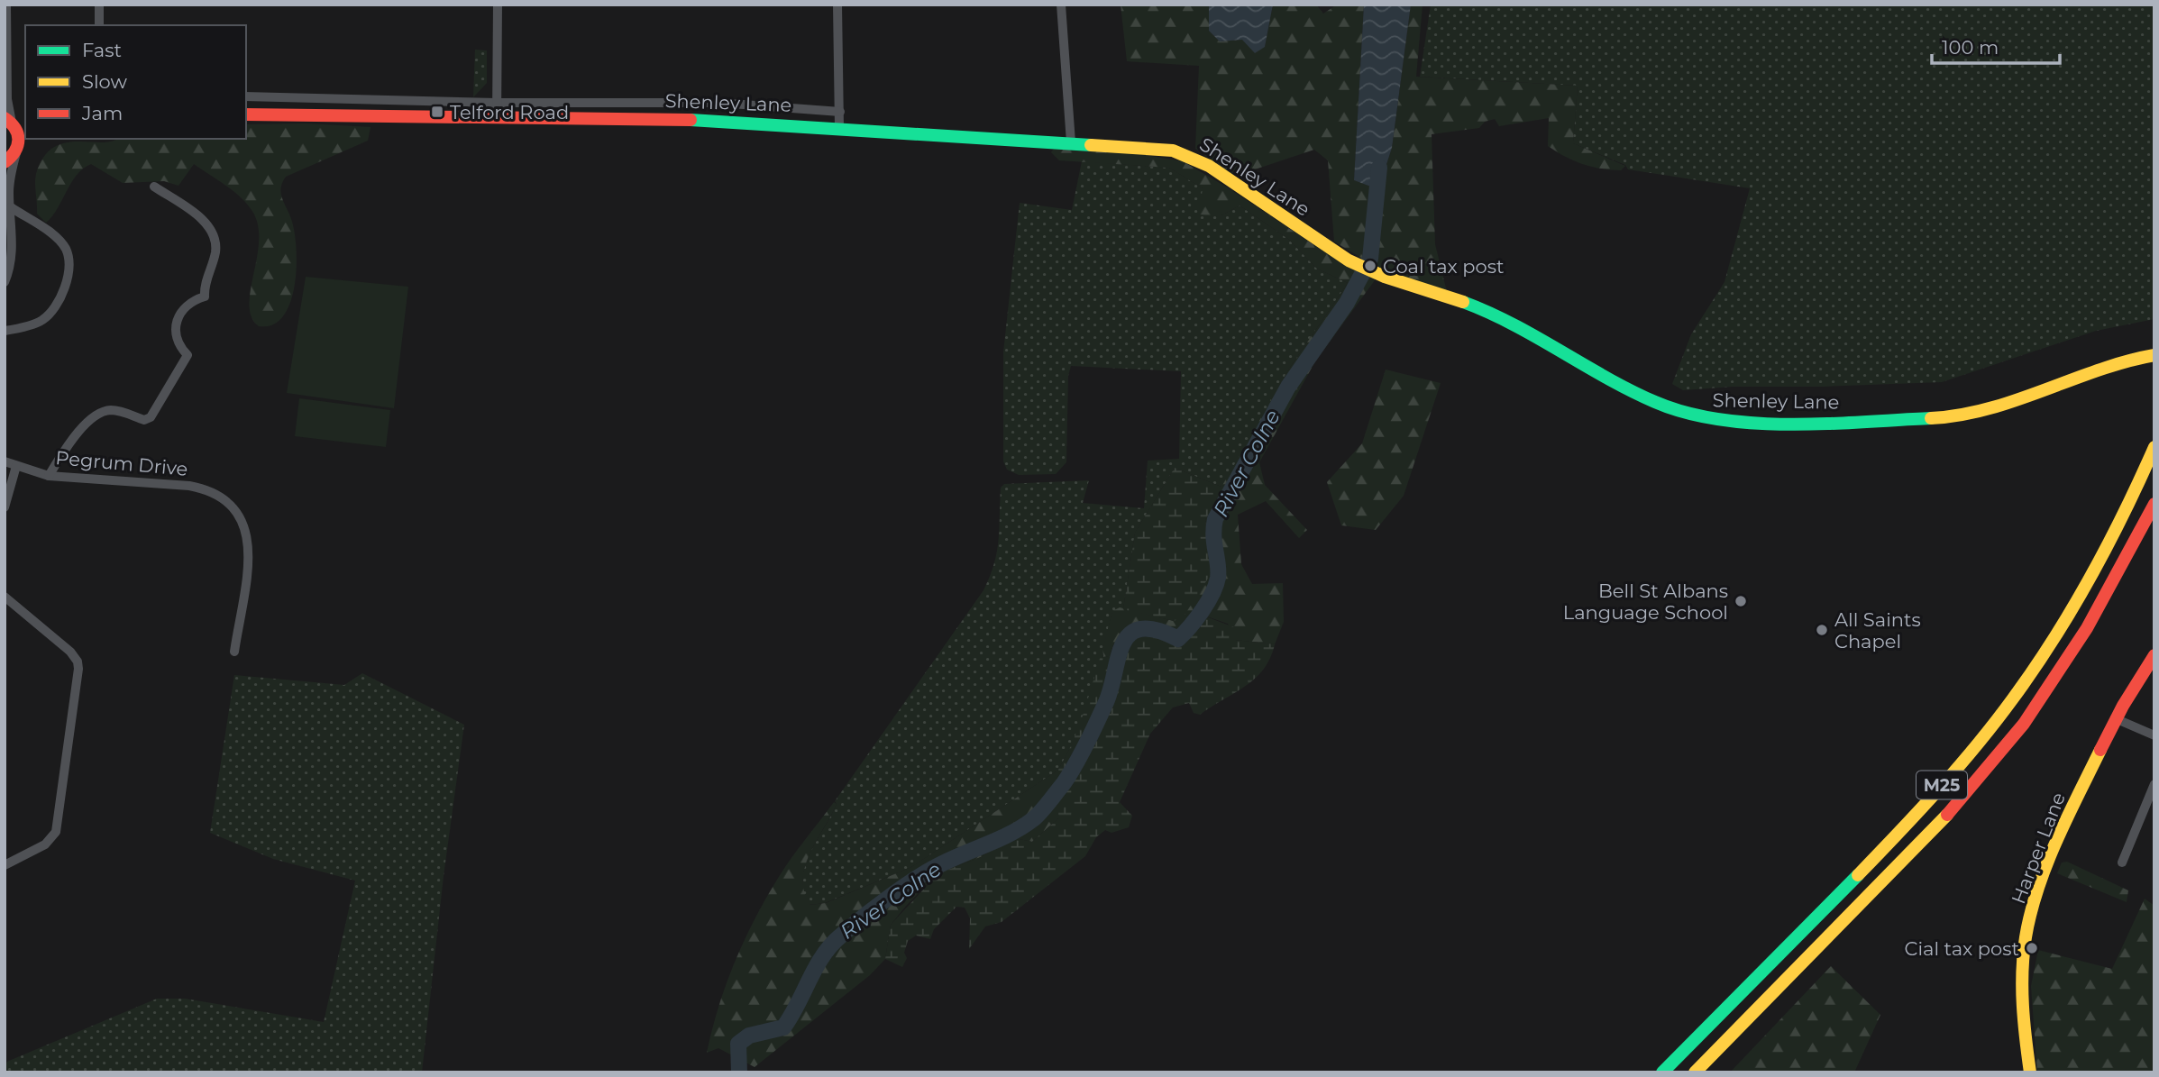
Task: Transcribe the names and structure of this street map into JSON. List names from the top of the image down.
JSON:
{
  "streets": {
    "main road": ["Shenley Lane", "M25", "Harper Lane"],
    "street": ["Pegrum Drive"]
  },
  "water": ["River Colne"],
  "places": {
    "transit": ["Telford Road"],
    "other": [
      "Coal tax post",
      "Bell St Albans Language School",
      "All Saints Chapel",
      "Cial tax post"
    ]
  },
  "legend": ["Fast", "Slow", "Jam"],
  "scale_bar": "100 m"
}
